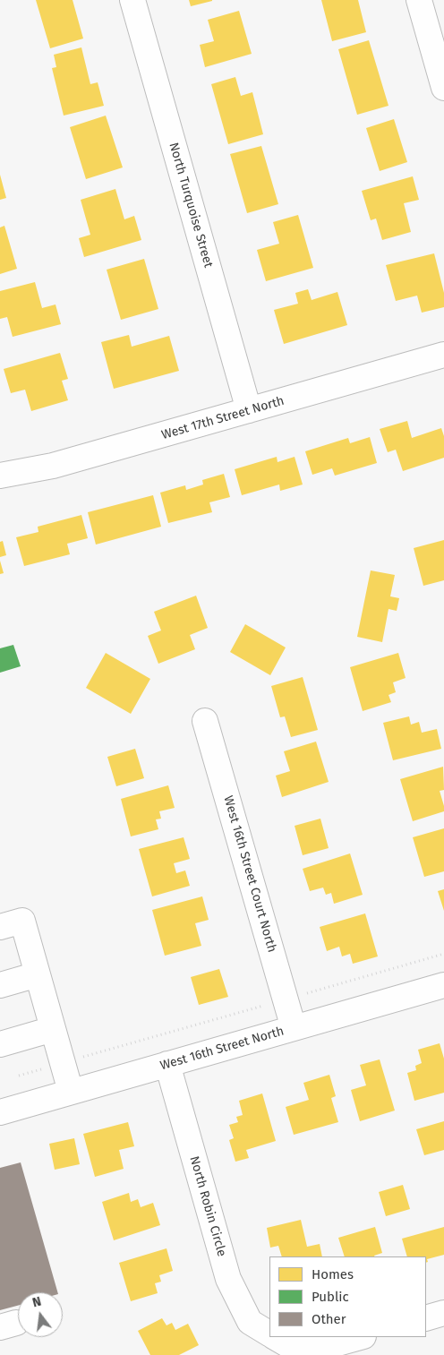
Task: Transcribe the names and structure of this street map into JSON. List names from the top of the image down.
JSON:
{
  "streets": {
    "street": [
      "North Turquoise Street",
      "West 17th Street North",
      "West 16th Street Court North",
      "West 16th Street North",
      "North Robin Circle"
    ]
  },
  "crossings": [
    ["North Turquoise Street", "West 17th Street North"],
    ["West 16th Street Court North", "West 16th Street North"],
    ["West 16th Street North", "North Robin Circle"]
  ],
  "legend": ["Homes", "Public", "Other"],
  "north": "top"
}
